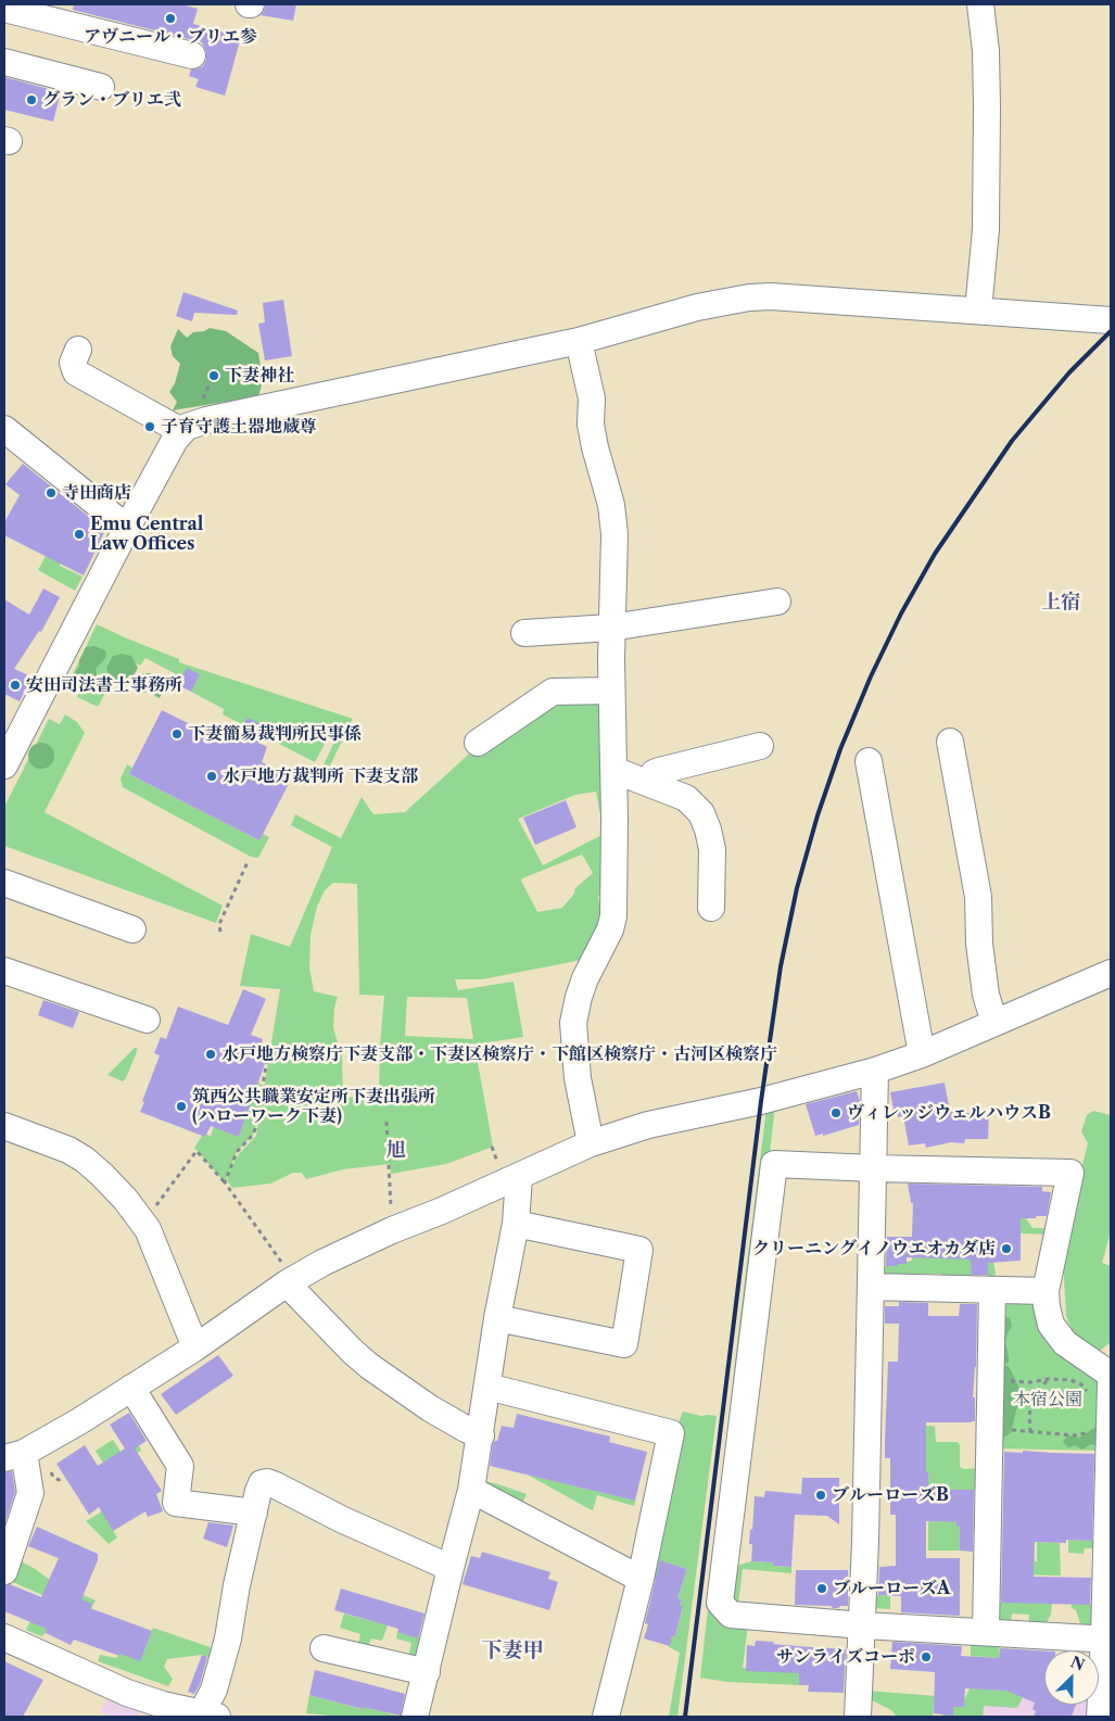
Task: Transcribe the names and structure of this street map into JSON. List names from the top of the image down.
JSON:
{
  "districts": ["上宿", "旭", "下妻甲"],
  "parks": ["本宿公園"],
  "places": [
    "アヴニール・ブリエ参",
    "グラン・ブリエ弐",
    "下妻神社",
    "子育守護土器地蔵尊",
    "寺田商店",
    "Emu Central Law Offices",
    "安田司法書士事務所",
    "下妻簡易裁判所民事係",
    "水戸地方裁判所 下妻支部",
    "水戸地方検察庁下妻支部・下妻区検察庁・下館区検察庁・古河区検察庁",
    "筑西公共職業安定所下妻出張所 (ハローワーク下妻)",
    "ヴィレッジウェルハウスB",
    "クリーニングイノウエオカダ店",
    "ブルーローズB",
    "ブルーローズA",
    "サンライズコーポ"
  ],
  "north": "top right"
}
